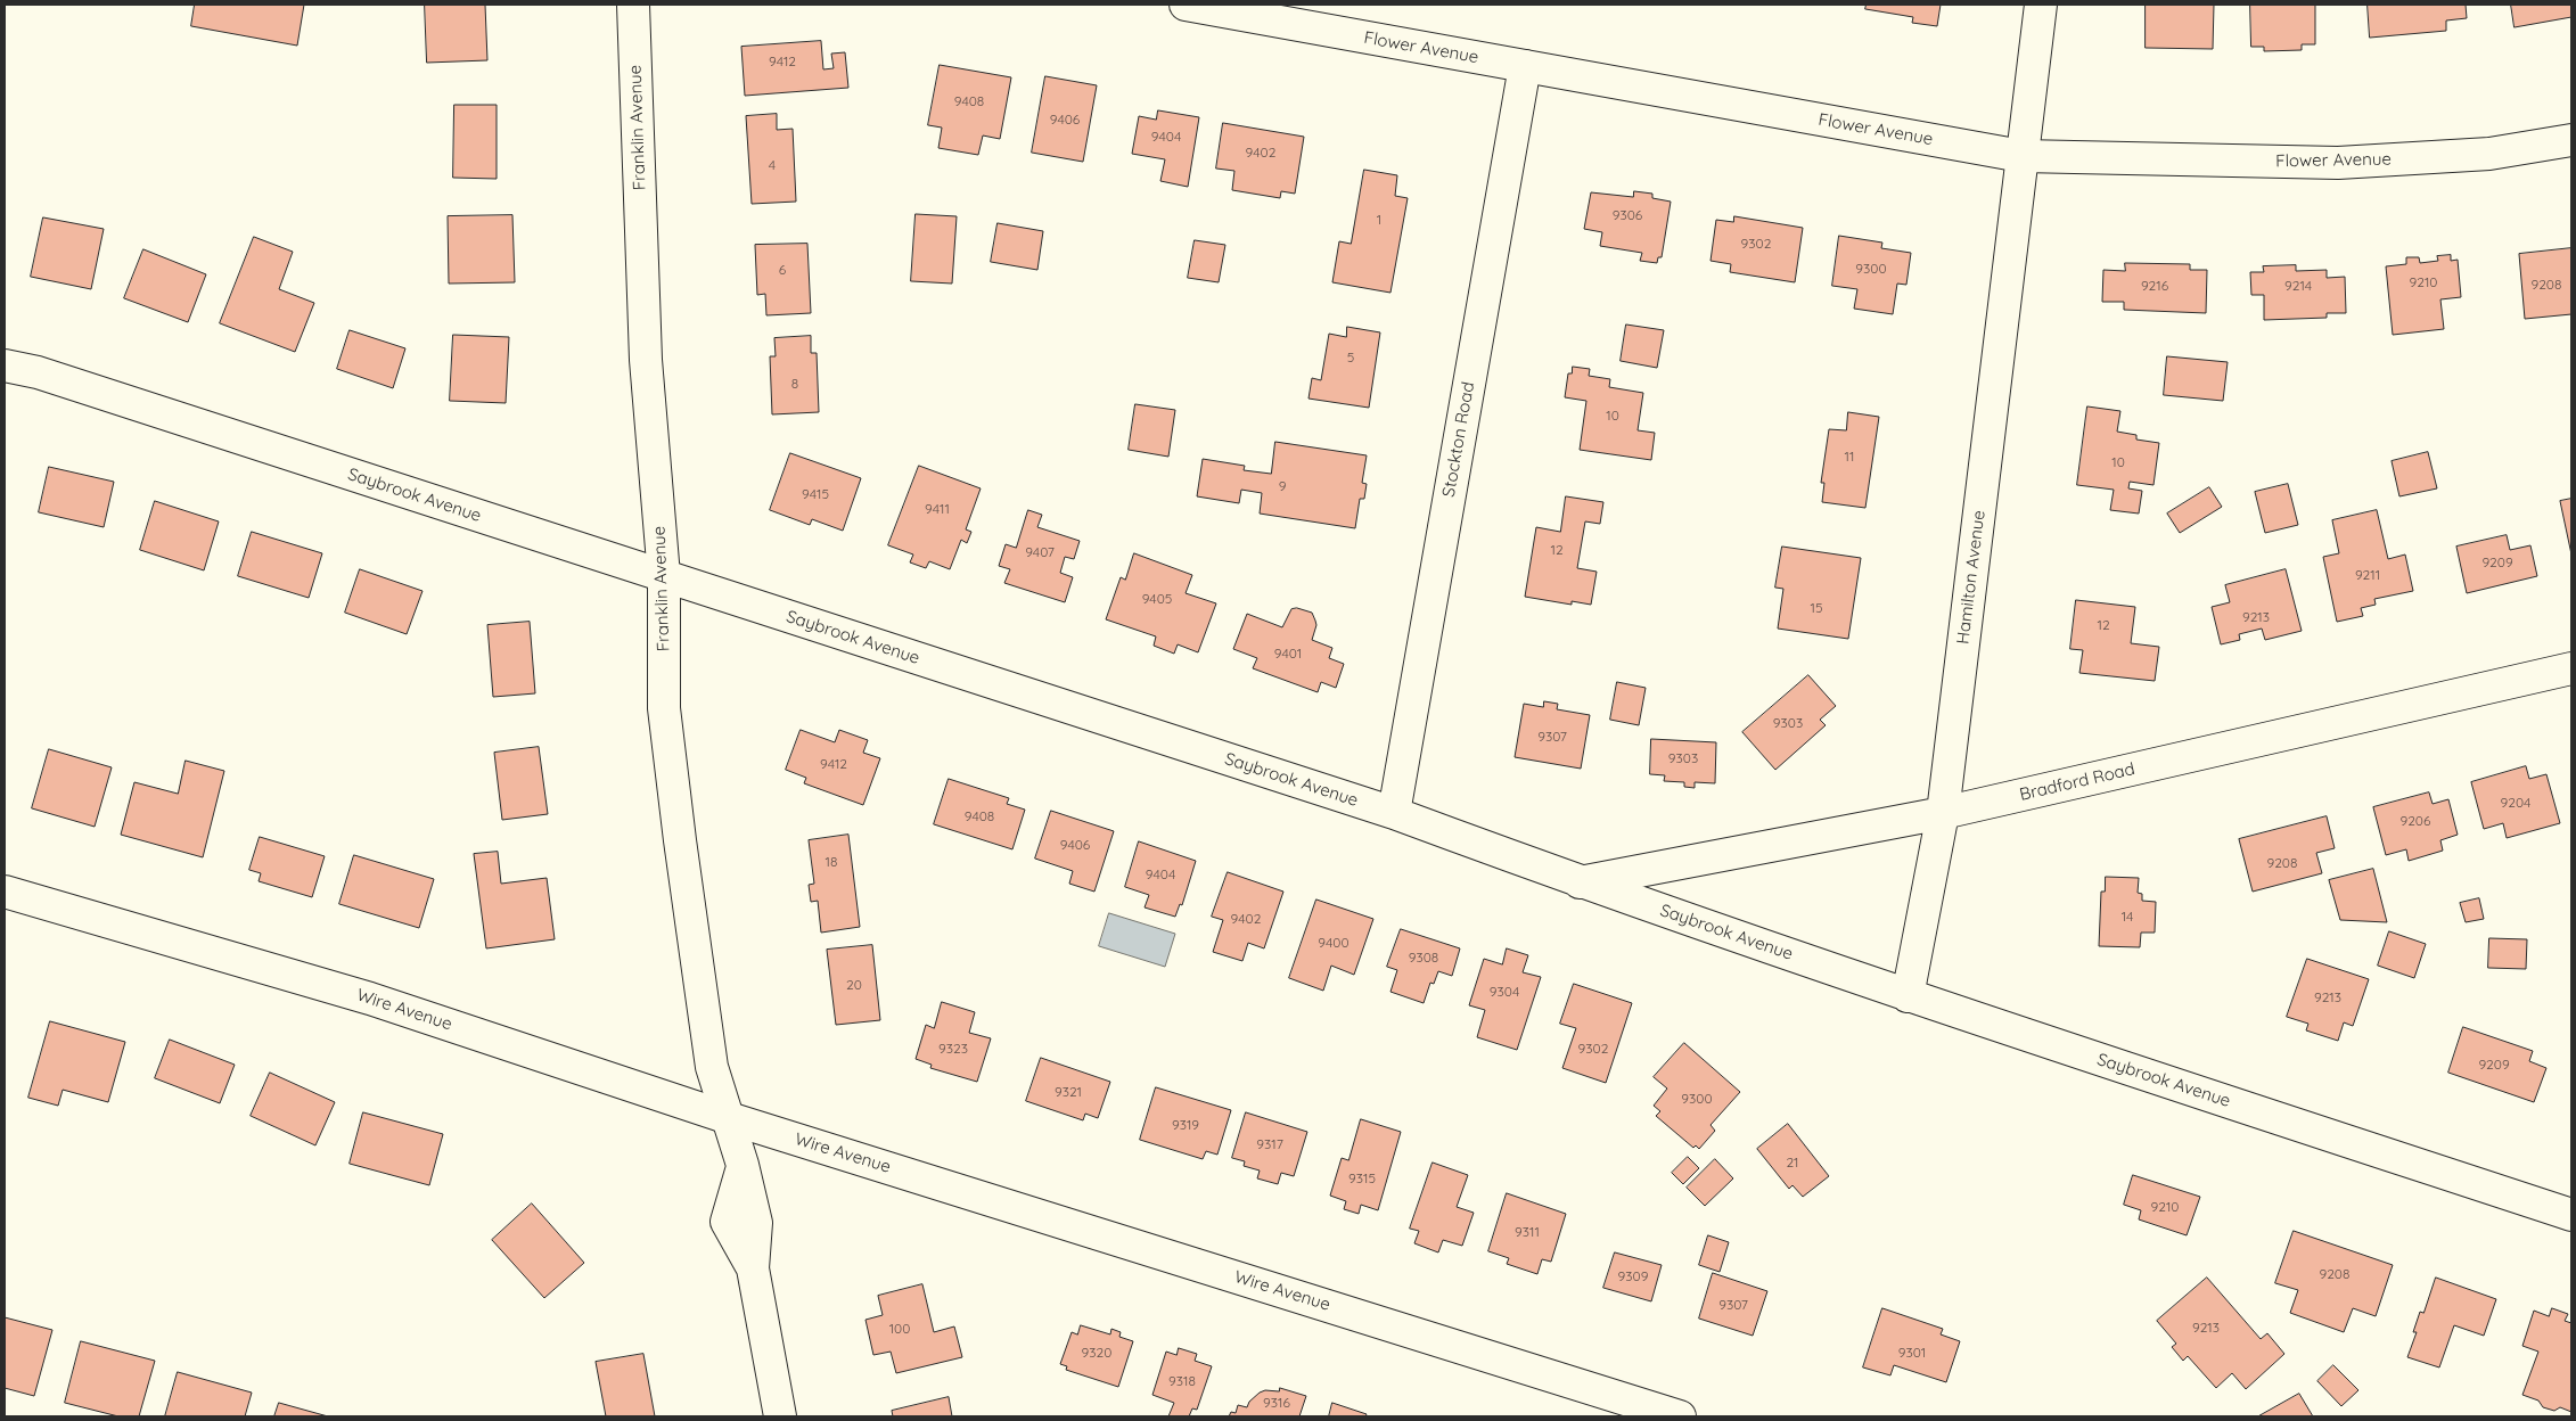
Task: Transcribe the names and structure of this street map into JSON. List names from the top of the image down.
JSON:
{
  "streets": {
    "street": [
      "Flower Avenue",
      "Franklin Avenue",
      "Stockton Road",
      "Saybrook Avenue",
      "Hamilton Avenue",
      "Bradford Road",
      "Wire Avenue"
    ]
  },
  "crossings": [
    ["Flower Avenue", "Stockton Road"],
    ["Flower Avenue", "Hamilton Avenue"],
    ["Franklin Avenue", "Saybrook Avenue"],
    ["Franklin Avenue", "Wire Avenue"],
    ["Stockton Road", "Saybrook Avenue"],
    ["Saybrook Avenue", "Hamilton Avenue"],
    ["Saybrook Avenue", "Bradford Road"],
    ["Hamilton Avenue", "Bradford Road"]
  ],
  "house_numbers": [
    "9412",
    "9408",
    "9406",
    "9404",
    "9402",
    "4",
    "9306",
    "1",
    "9302",
    "9300",
    "6",
    "9210",
    "9208",
    "9216",
    "9214",
    "5",
    "8",
    "10",
    "11",
    "10",
    "9",
    "9415",
    "9411",
    "12",
    "9407",
    "9209",
    "9211",
    "9405",
    "15",
    "9213",
    "12",
    "9401",
    "9303",
    "9307",
    "9303",
    "9412",
    "9204",
    "9408",
    "9206",
    "9406",
    "18",
    "9208",
    "9404",
    "14",
    "9402",
    "9400",
    "9308",
    "20",
    "9304",
    "9213",
    "9323",
    "9302",
    "9209",
    "9321",
    "9300",
    "9319",
    "9317",
    "21",
    "9315",
    "9210",
    "9311",
    "9208",
    "9309",
    "9307",
    "9213",
    "100",
    "9320",
    "9301",
    "9318",
    "9316"
  ]
}
